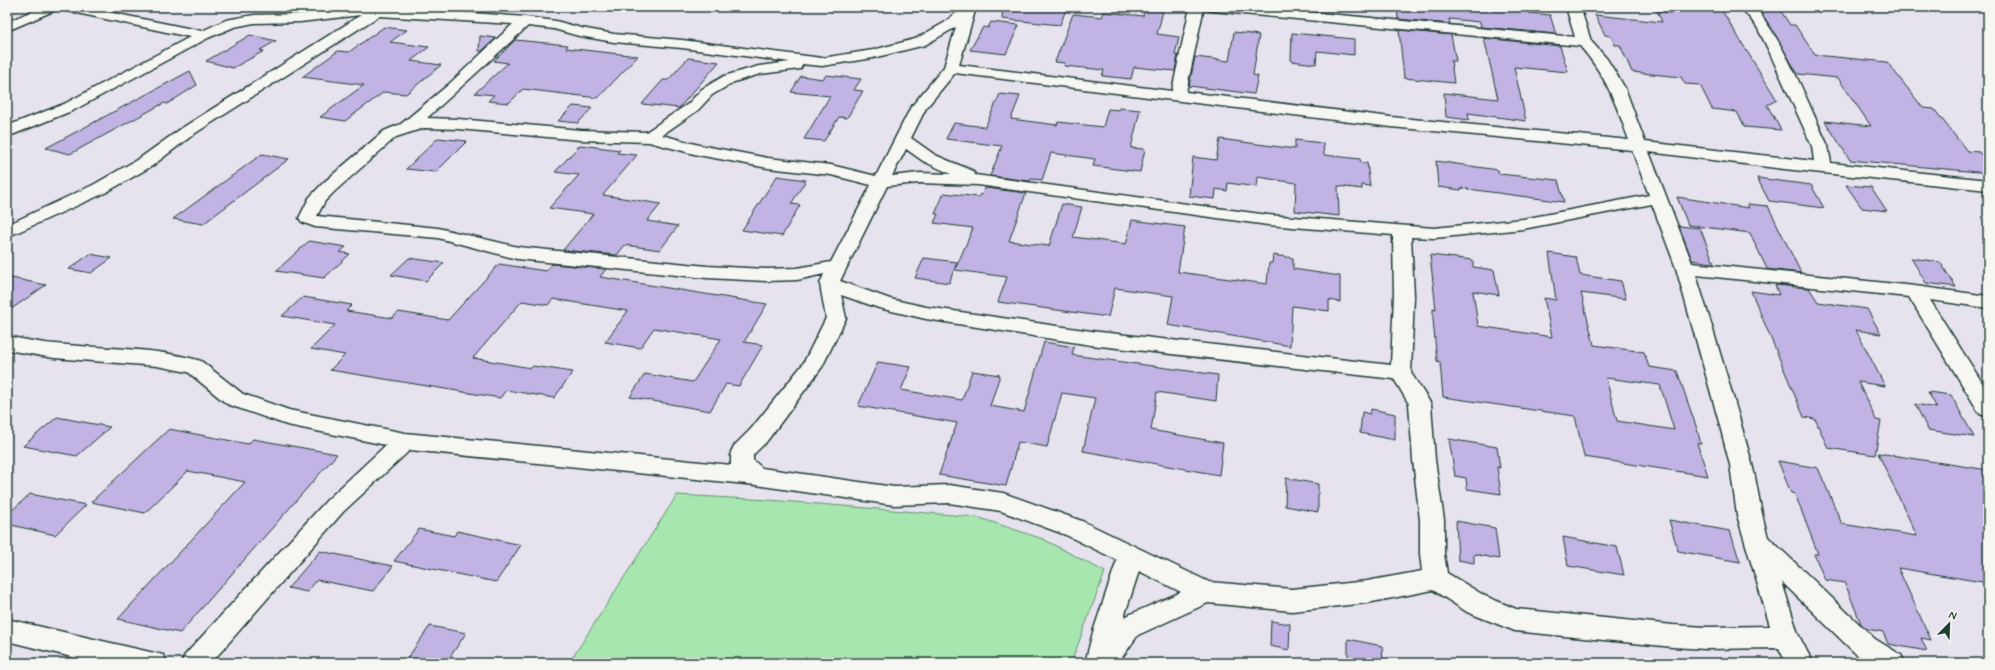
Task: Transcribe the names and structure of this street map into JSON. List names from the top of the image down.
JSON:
{
  "north": "top right"
}
